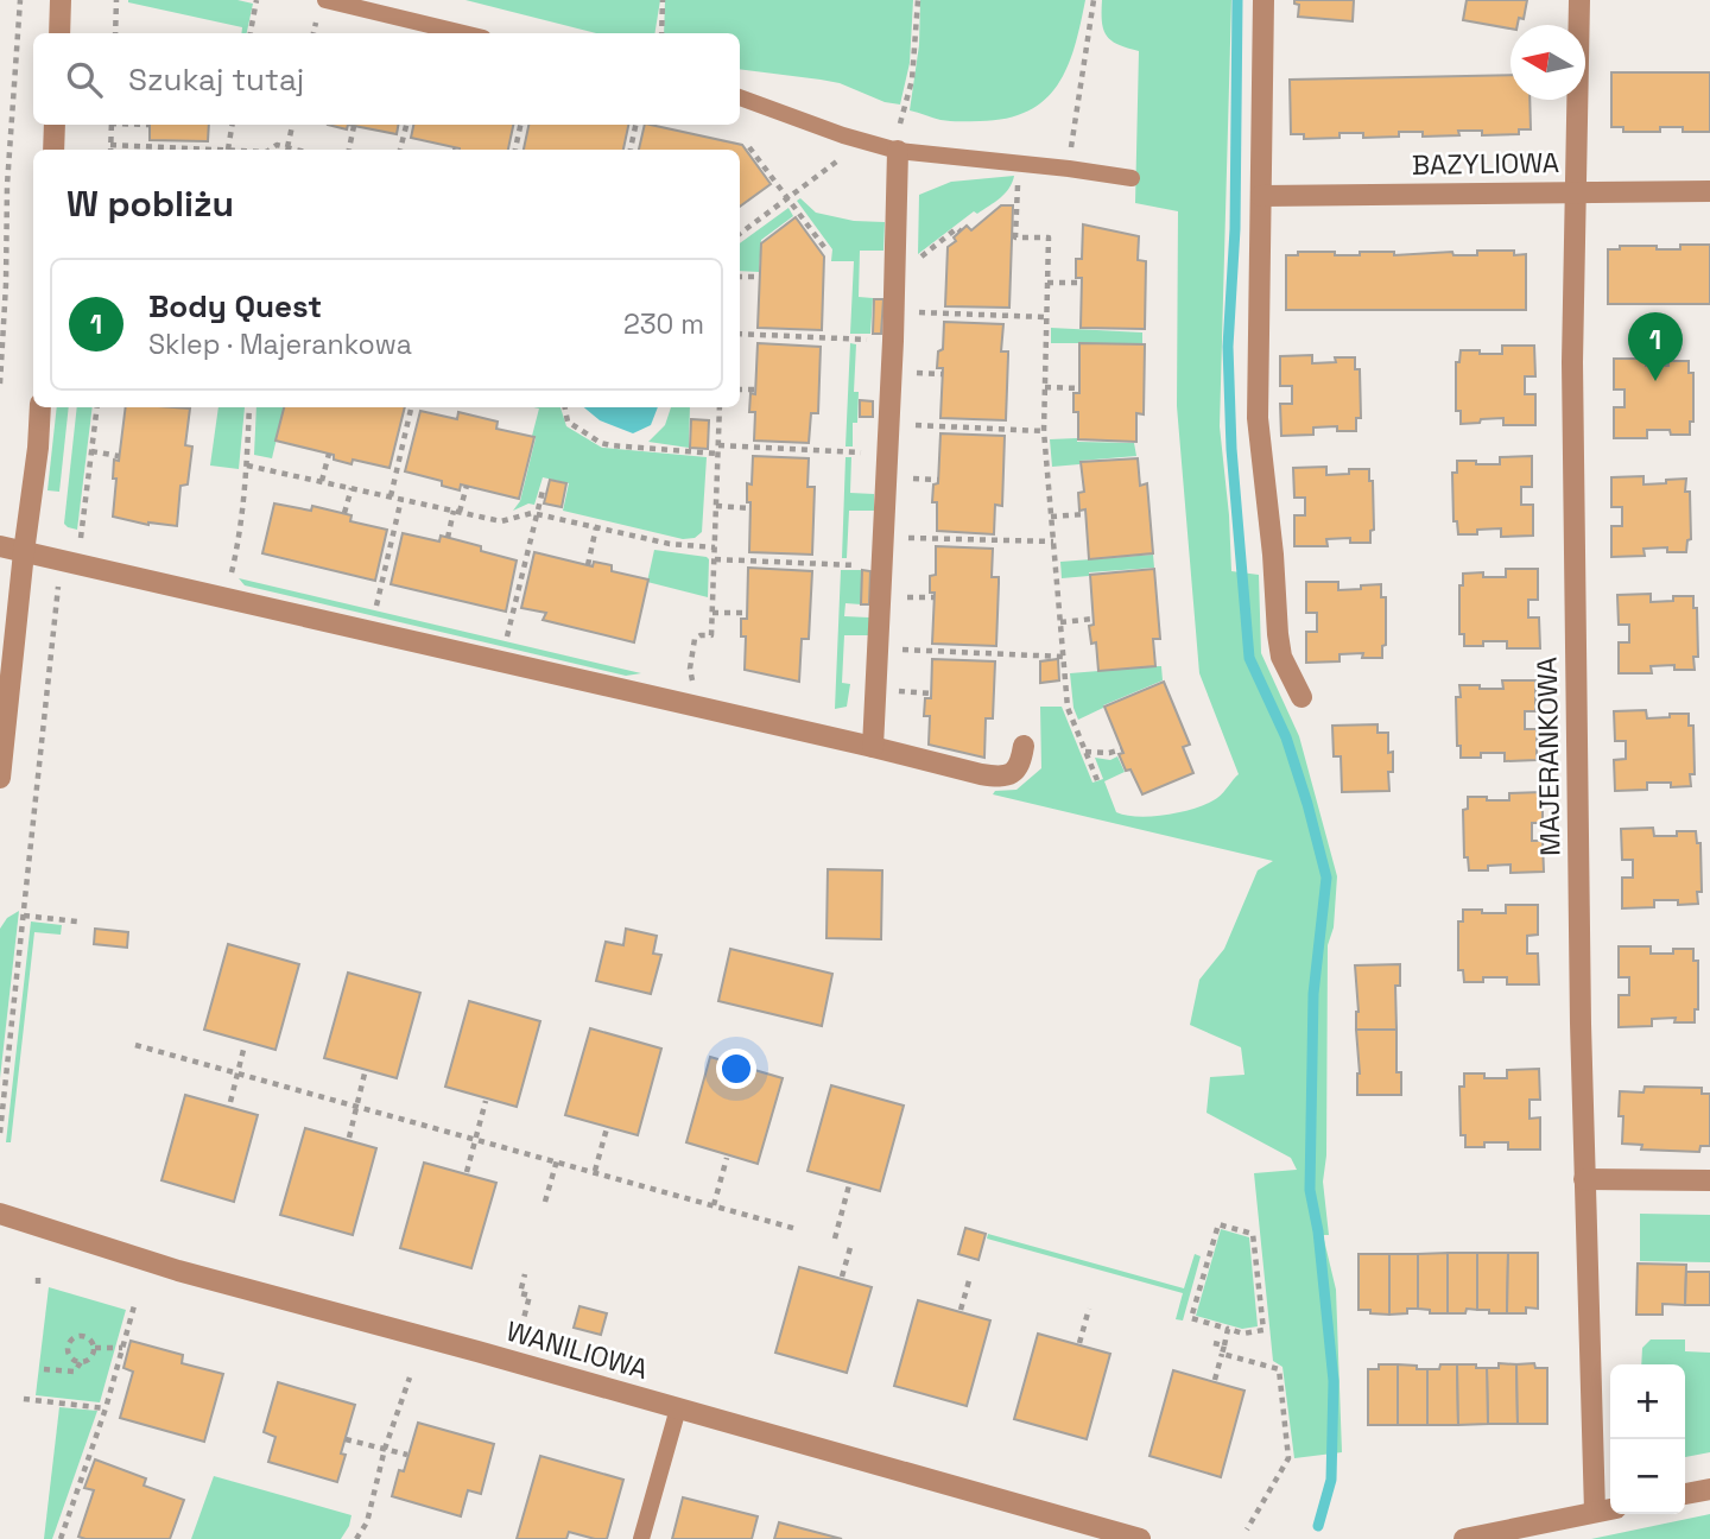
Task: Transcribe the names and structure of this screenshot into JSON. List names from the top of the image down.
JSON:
{
  "streets": {
    "street": ["BAZYLIOWA", "MAJERANKOWA", "WANILIOWA"]
  },
  "crossings": [
    ["BAZYLIOWA", "MAJERANKOWA"]
  ],
  "north": "left",
  "page": {
    "search": "Szukaj tutaj",
    "heading": "W pobliżu",
    "list": [
      {
        "mark": "1",
        "name": "Body Quest",
        "note": "Sklep · Majerankowa",
        "value": "230 m"
      }
    ],
    "pins": "1",
    "map_buttons": ["+", "−"]
  }
}
